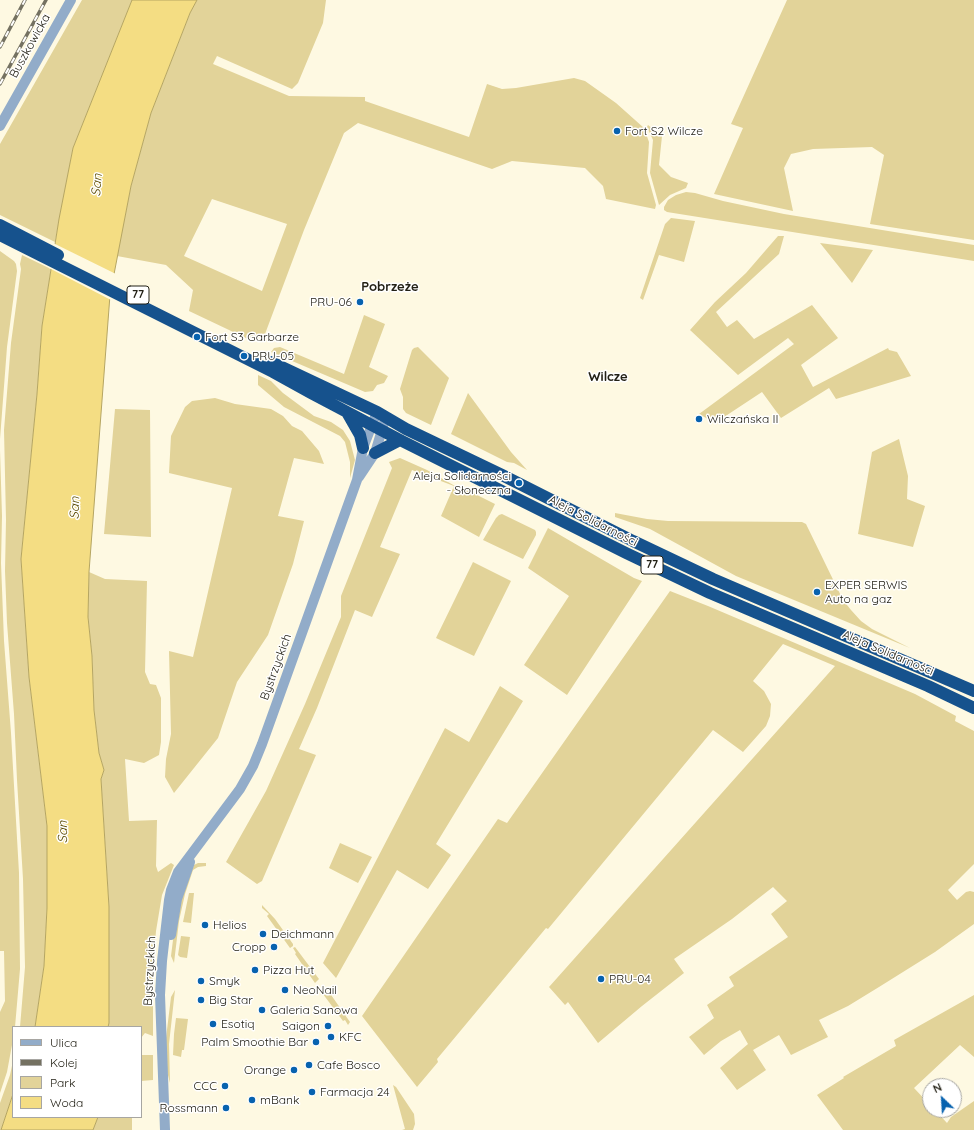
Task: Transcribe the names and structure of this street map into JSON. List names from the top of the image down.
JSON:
{
  "streets": {
    "highway": ["77", "Aleja Solidarności"],
    "street": ["Buszkowicka", "Bystrzyckich"]
  },
  "crossings": [
    ["77", "Aleja Solidarności"]
  ],
  "districts": ["Pobrzeże", "Wilcze"],
  "water": ["San"],
  "places": [
    "Fort S2 Wilcze",
    "PRU-06",
    "Fort S3 Garbarze",
    "PRU-05",
    "Wilczańska II",
    "Aleja Solidarności - Słoneczna",
    "EXPER SERWIS Auto na gaz",
    "Helios",
    "Deichmann",
    "Cropp",
    "Pizza Hut",
    "PRU-04",
    "Smyk",
    "NeoNail",
    "Big Star",
    "Galeria Sanowa",
    "Esotiq",
    "Saigon",
    "KFC",
    "Palm Smoothie Bar",
    "Cafe Bosco",
    "Orange",
    "CCC",
    "Farmacja 24",
    "mBank",
    "Rossmann"
  ],
  "legend": [
    "Ulica",
    "Kolej",
    "Park",
    "Woda"
  ],
  "north": "top left"
}
